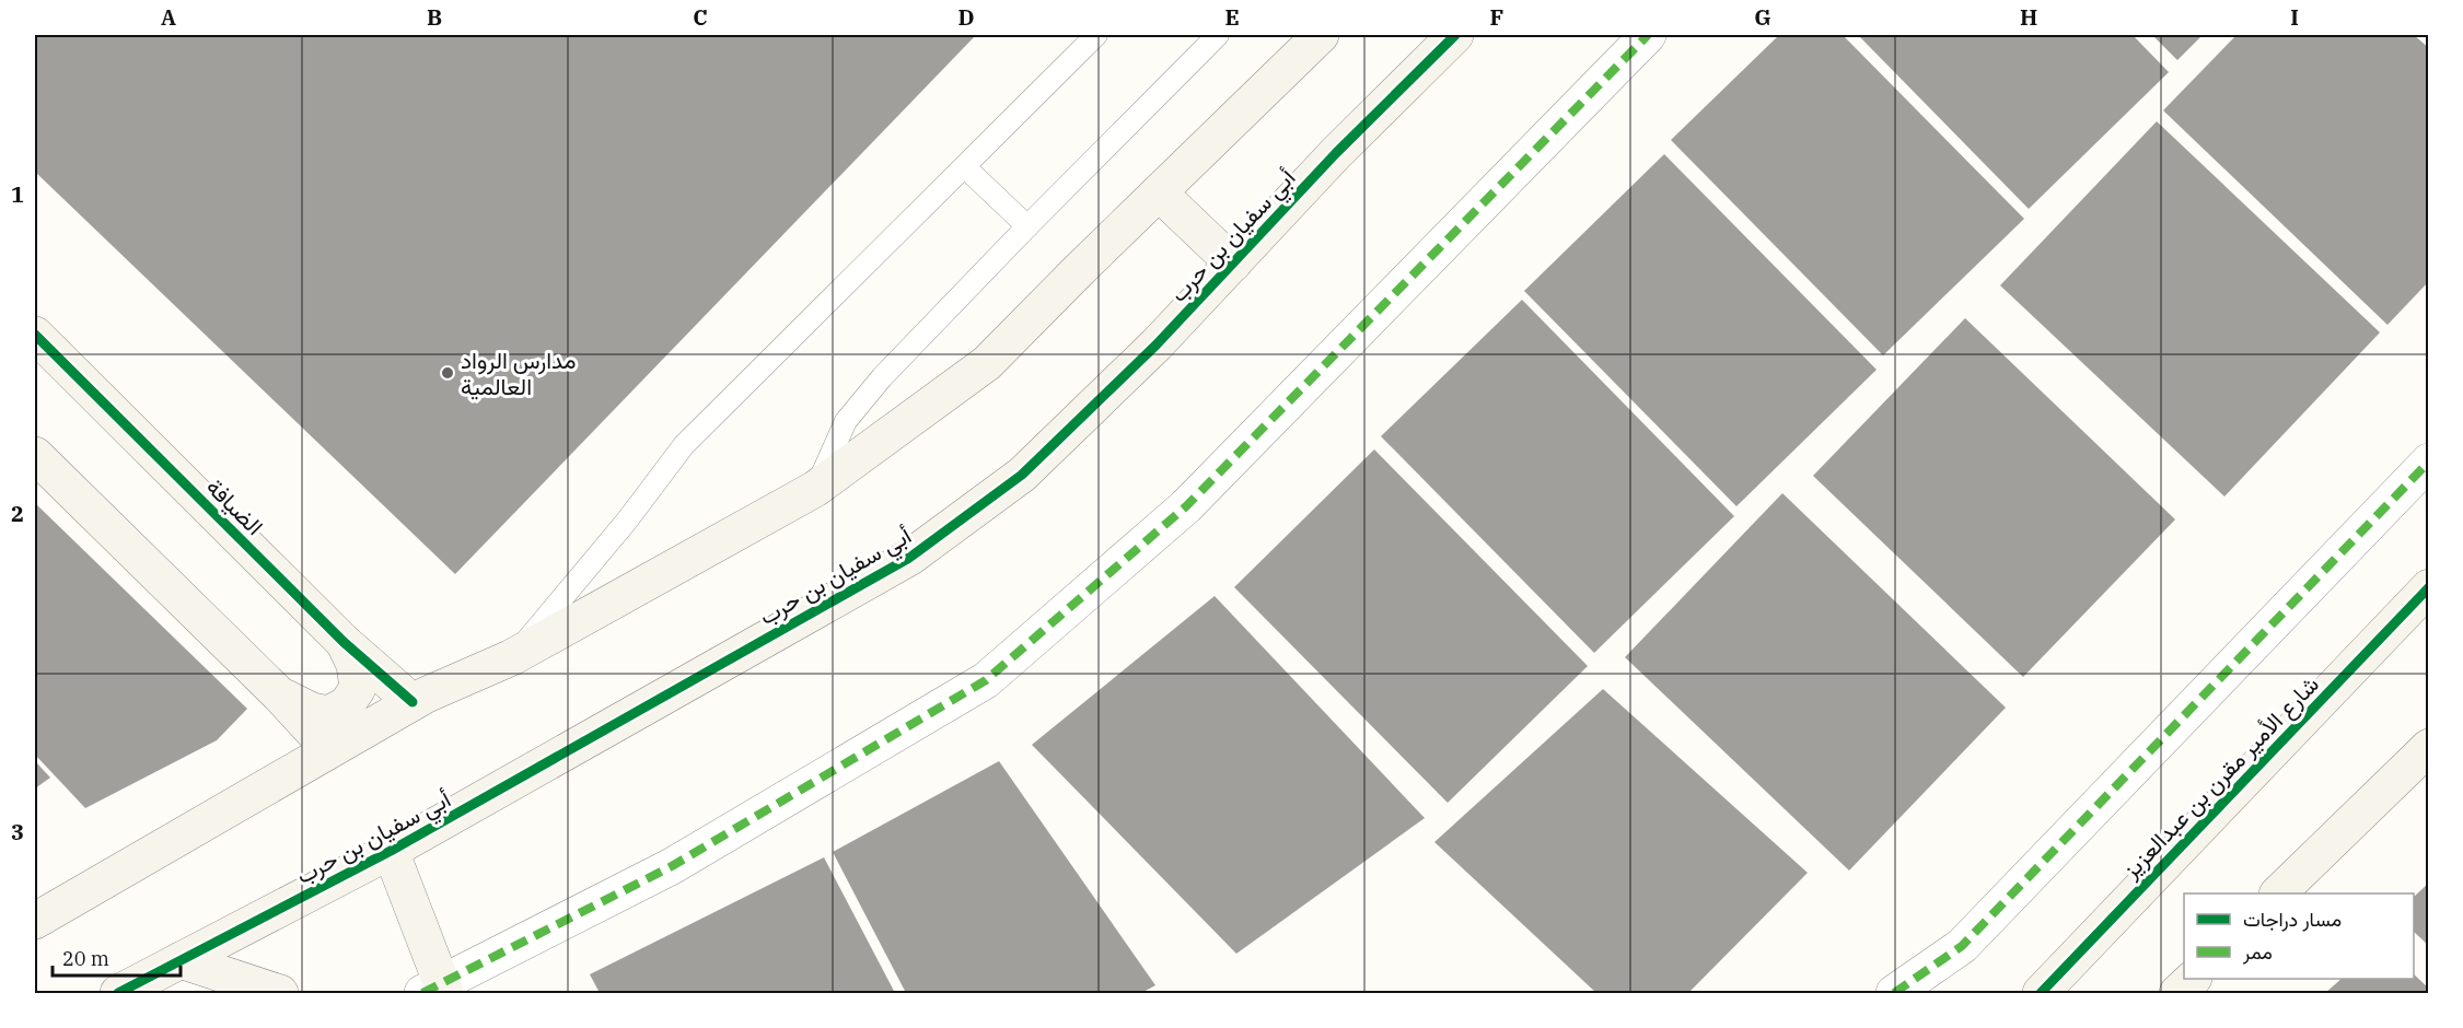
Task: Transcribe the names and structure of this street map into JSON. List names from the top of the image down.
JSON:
{
  "streets": {
    "street": ["أبي سفيان بن حرب", "الضيافة", "شارع الأمير مقرن بن عبدالعزيز"]
  },
  "places": ["مدارس الرواد العالمية"],
  "legend": ["مسار دراجات", "ممر"],
  "scale_bar": "20 m",
  "grid": {
    "columns": [
      "A",
      "B",
      "C",
      "D",
      "E",
      "F",
      "G",
      "H",
      "I"
    ],
    "rows": ["1", "2", "3"]
  }
}
